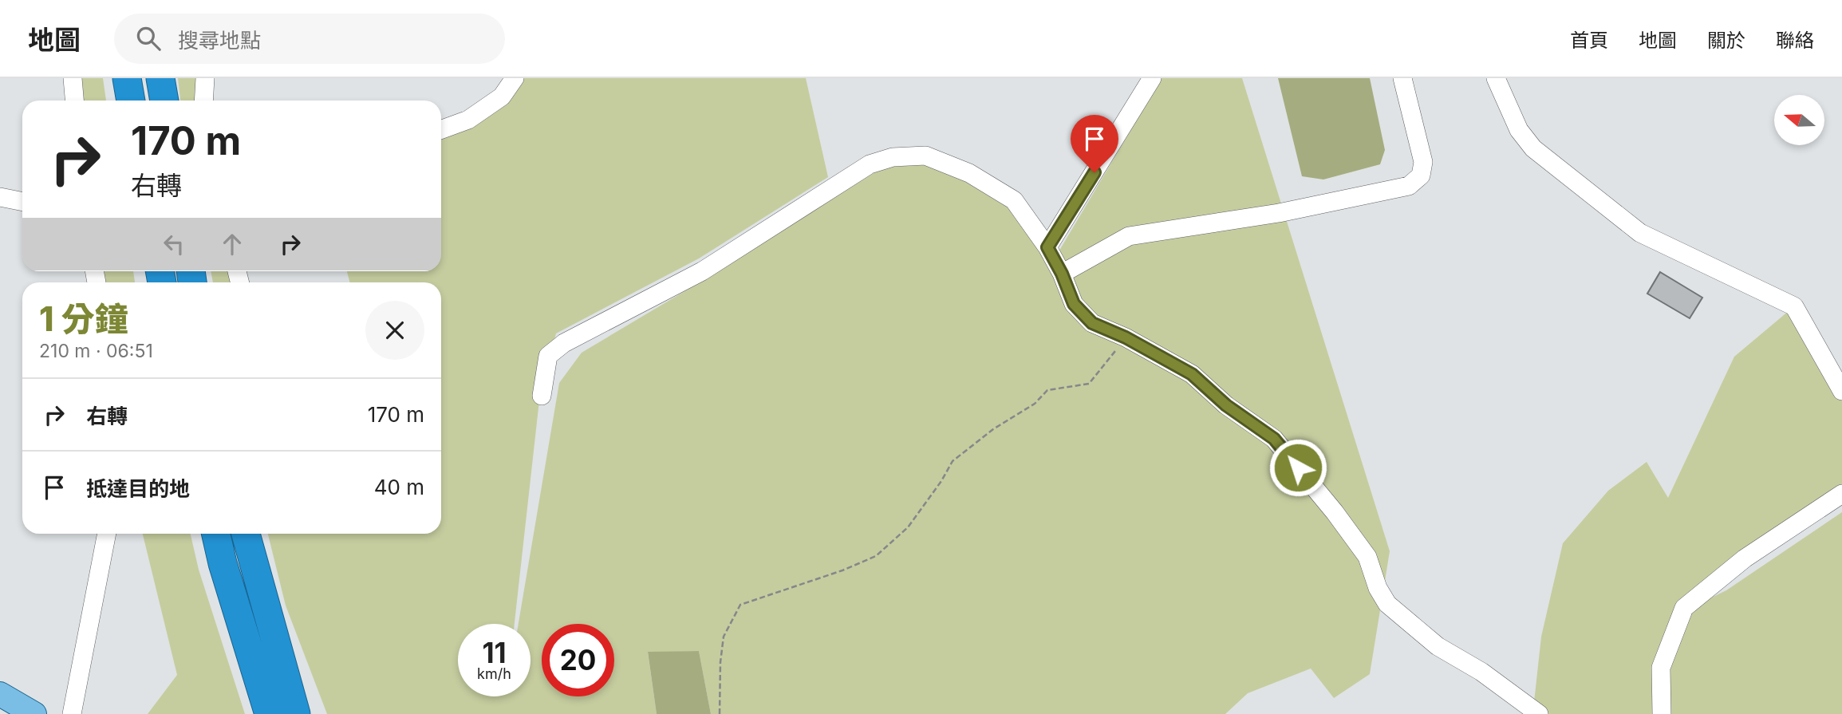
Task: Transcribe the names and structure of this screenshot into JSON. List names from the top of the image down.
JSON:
{
  "north": "left",
  "page": {
    "header": "地圖",
    "search": "搜尋地點",
    "nav": [
      "首頁",
      "地圖",
      "關於",
      "聯絡"
    ],
    "turn": ["170 m", "右轉"],
    "heading": ["1 分鐘", "210 m · 06:51"],
    "list": [
      {
        "name": "右轉",
        "value": "170 m"
      },
      {
        "name": "抵達目的地",
        "value": "40 m"
      }
    ],
    "speed": "11 km/h",
    "limit": "20"
  }
}
